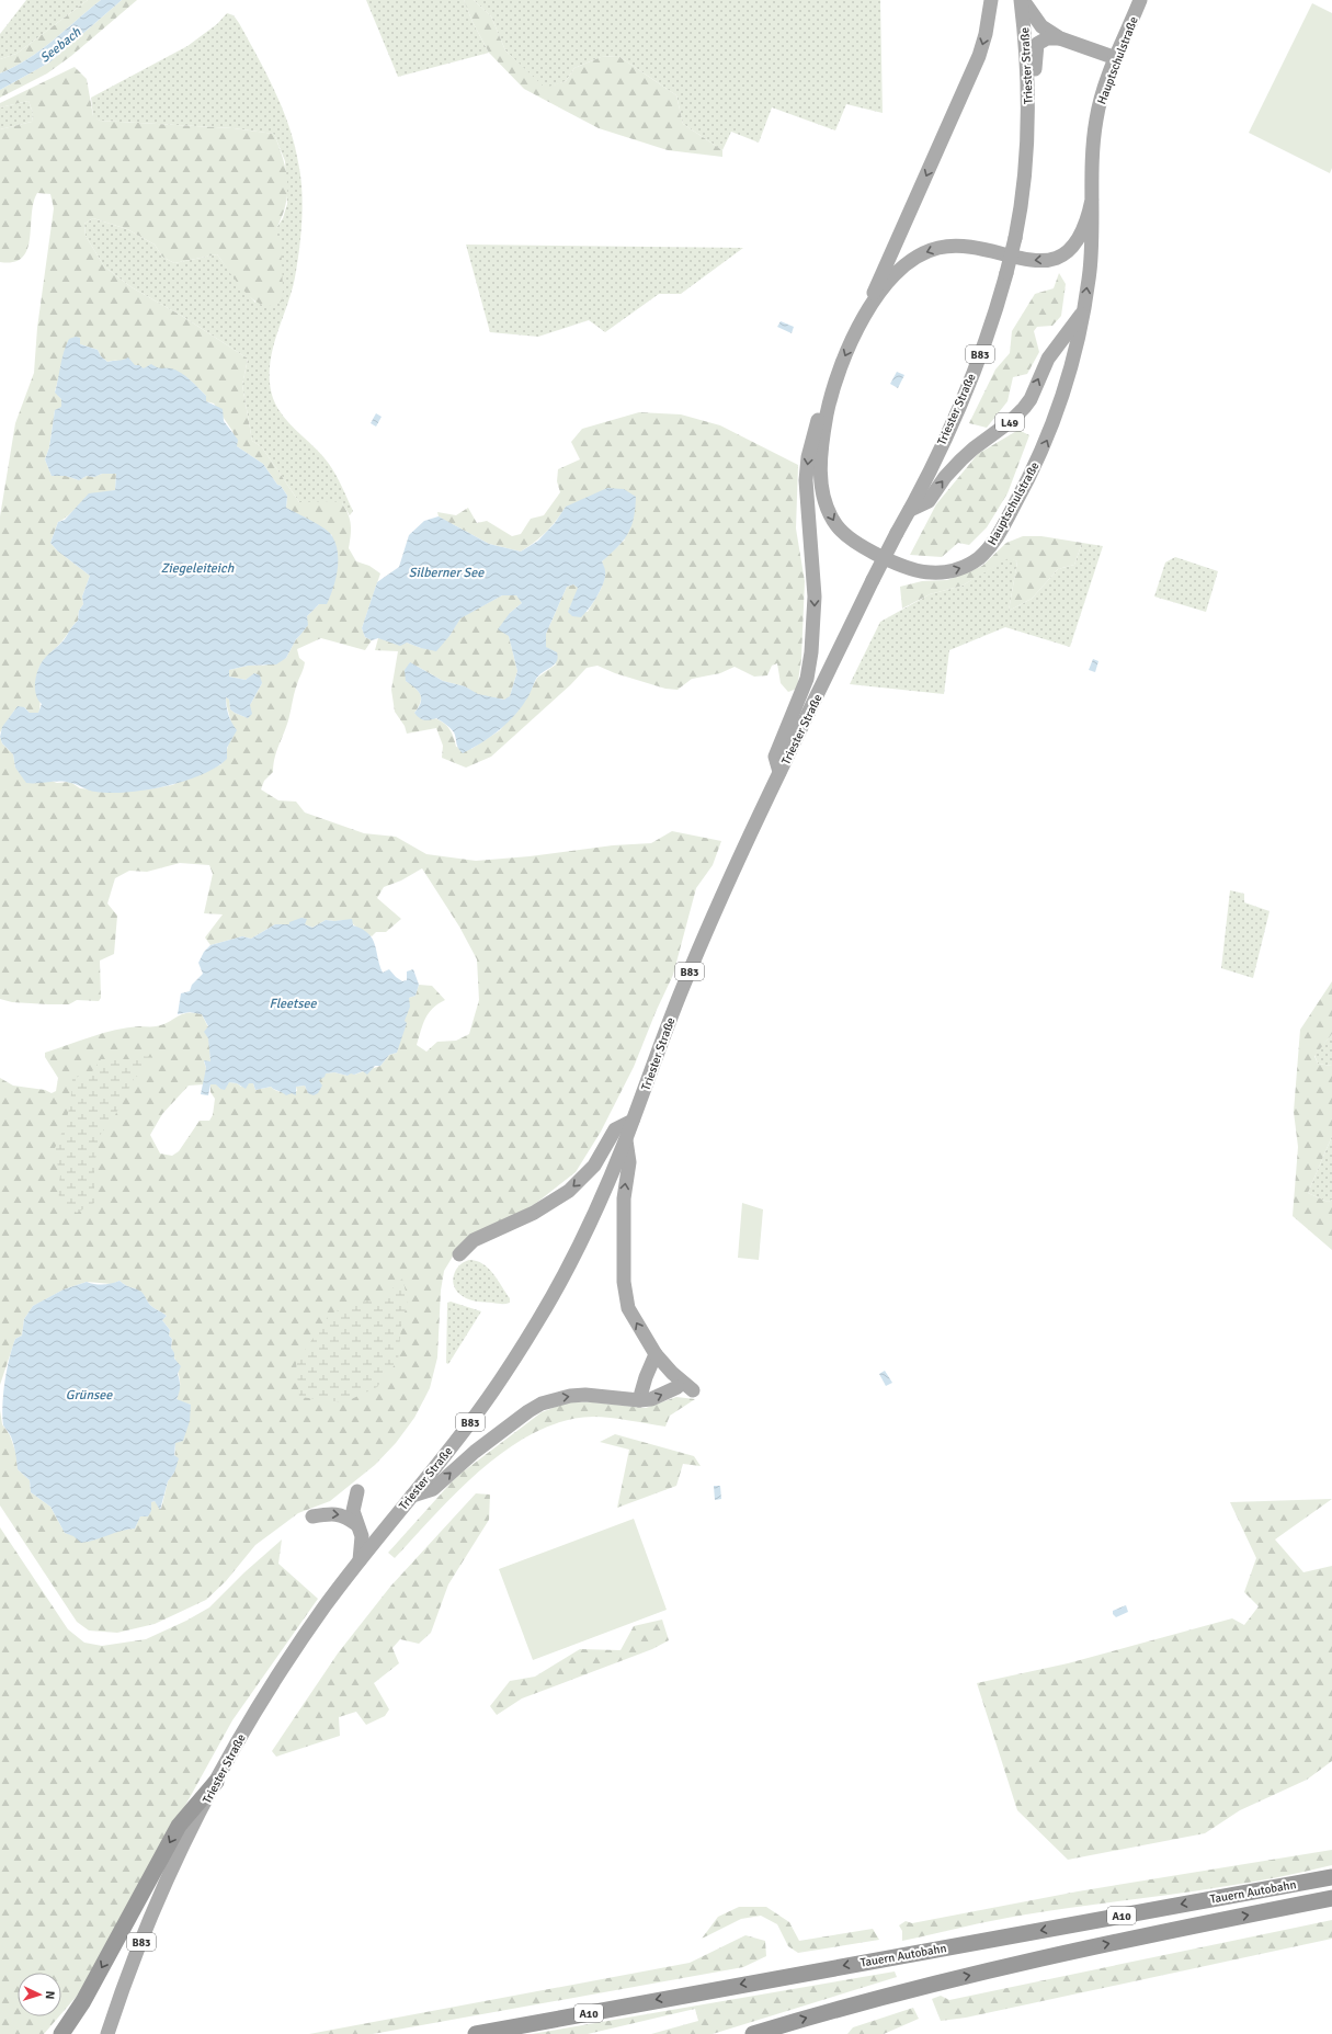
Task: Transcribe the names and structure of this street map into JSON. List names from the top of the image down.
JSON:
{
  "streets": {
    "highway": ["Tauern Autobahn", "A10"],
    "main road": [
      "Hauptschulstraße",
      "Triester Straße",
      "B83",
      "L49"
    ]
  },
  "crossings": [
    ["Hauptschulstraße", "L49"],
    ["Triester Straße", "L49"]
  ],
  "water": [
    "Seebach",
    "Ziegeleiteich",
    "Silberner See",
    "Fleetsee",
    "Grünsee"
  ],
  "north": "right"
}
